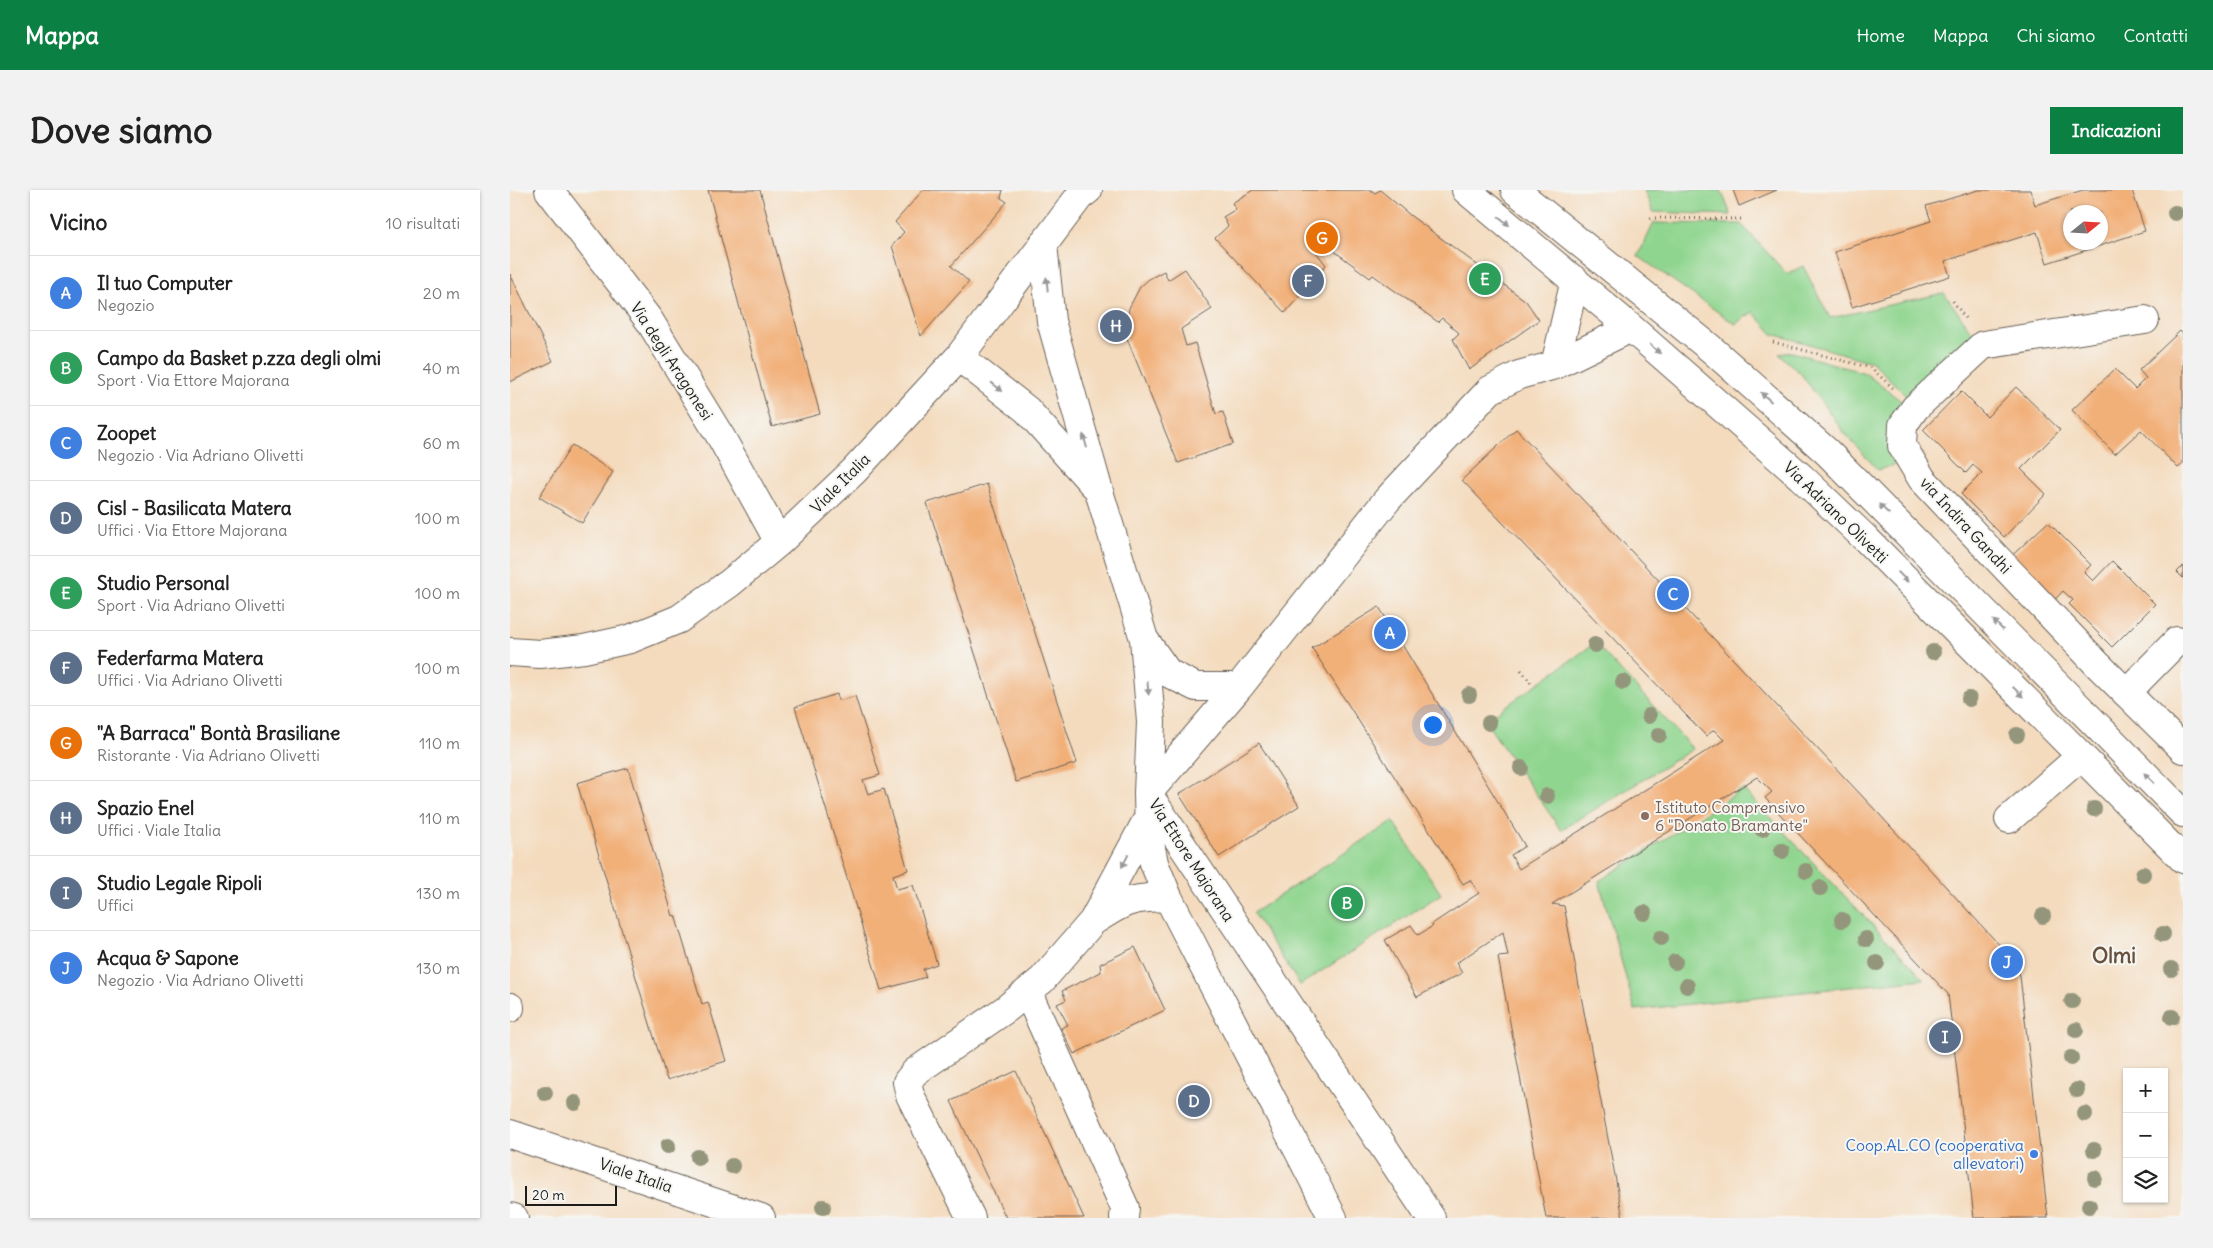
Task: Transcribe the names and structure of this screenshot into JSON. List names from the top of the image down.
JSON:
{
  "streets": {
    "street": [
      "Via degli Aragonesi",
      "Viale Italia",
      "Via Adriano Olivetti",
      "via Indira Gandhi",
      "Via Ettore Majorana"
    ]
  },
  "crossings": [
    ["Via degli Aragonesi", "Viale Italia"]
  ],
  "districts": ["Olmi"],
  "places": ["Istituto Comprensivo 6 \"Donato Bramante\"", "Coop.AL.CO (cooperativa allevatori)"],
  "scale_bar": "20 m",
  "north": "right",
  "page": {
    "header": "Mappa",
    "nav": [
      "Home",
      "Mappa",
      "Chi siamo",
      "Contatti"
    ],
    "buttons": "Indicazioni",
    "title": "Dove siamo",
    "heading": ["Vicino", "10 risultati"],
    "pins": [
      "G",
      "E",
      "F",
      "H",
      "C",
      "A",
      "B",
      "J",
      "I",
      "D"
    ],
    "list": [
      {
        "mark": "A",
        "name": "Il tuo Computer",
        "note": "Negozio",
        "value": "20 m"
      },
      {
        "mark": "B",
        "name": "Campo da Basket p.zza degli olmi",
        "note": "Sport · Via Ettore Majorana",
        "value": "40 m"
      },
      {
        "mark": "C",
        "name": "Zoopet",
        "note": "Negozio · Via Adriano Olivetti",
        "value": "60 m"
      },
      {
        "mark": "D",
        "name": "Cisl - Basilicata Matera",
        "note": "Uffici · Via Ettore Majorana",
        "value": "100 m"
      },
      {
        "mark": "E",
        "name": "Studio Personal",
        "note": "Sport · Via Adriano Olivetti",
        "value": "100 m"
      },
      {
        "mark": "F",
        "name": "Federfarma Matera",
        "note": "Uffici · Via Adriano Olivetti",
        "value": "100 m"
      },
      {
        "mark": "G",
        "name": "\"A Barraca\" Bontà Brasiliane",
        "note": "Ristorante · Via Adriano Olivetti",
        "value": "110 m"
      },
      {
        "mark": "H",
        "name": "Spazio Enel",
        "note": "Uffici · Viale Italia",
        "value": "110 m"
      },
      {
        "mark": "I",
        "name": "Studio Legale Ripoli",
        "note": "Uffici",
        "value": "130 m"
      },
      {
        "mark": "J",
        "name": "Acqua & Sapone",
        "note": "Negozio · Via Adriano Olivetti",
        "value": "130 m"
      }
    ],
    "map_buttons": ["+", "−"],
    "scale": "20 m"
  }
}
